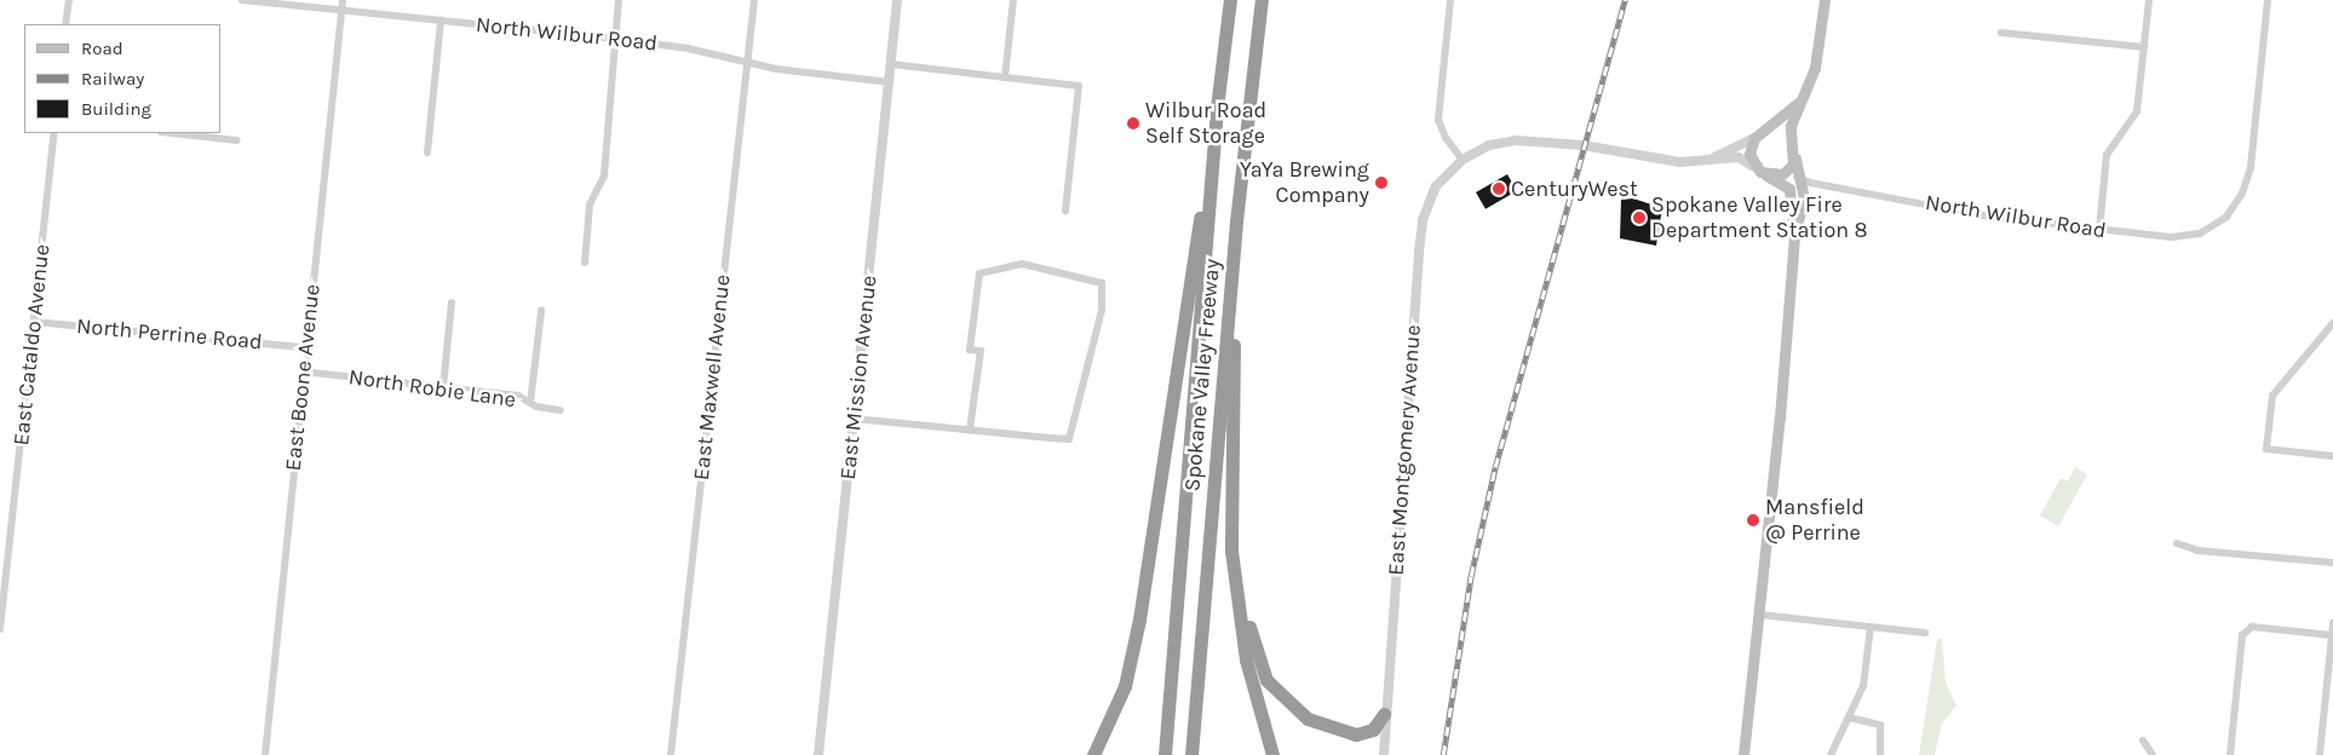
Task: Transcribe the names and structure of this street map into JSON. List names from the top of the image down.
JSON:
{
  "streets": {
    "highway": ["Spokane Valley Freeway"],
    "street": [
      "North Wilbur Road",
      "North Perrine Road",
      "East Cataldo Avenue",
      "East Boone Avenue",
      "East Maxwell Avenue",
      "East Mission Avenue",
      "North Robie Lane",
      "East Montgomery Avenue"
    ]
  },
  "crossings": [
    ["North Wilbur Road", "East Boone Avenue"],
    ["North Wilbur Road", "East Maxwell Avenue"],
    ["North Wilbur Road", "East Mission Avenue"],
    ["North Perrine Road", "East Cataldo Avenue"],
    ["North Perrine Road", "East Boone Avenue"],
    ["East Boone Avenue", "North Robie Lane"]
  ],
  "places": [
    "Wilbur Road Self Storage",
    "YaYa Brewing Company",
    "CenturyWest",
    "Spokane Valley Fire Department Station 8",
    "Mansfield @ Perrine"
  ],
  "legend": ["Road", "Railway", "Building"]
}
